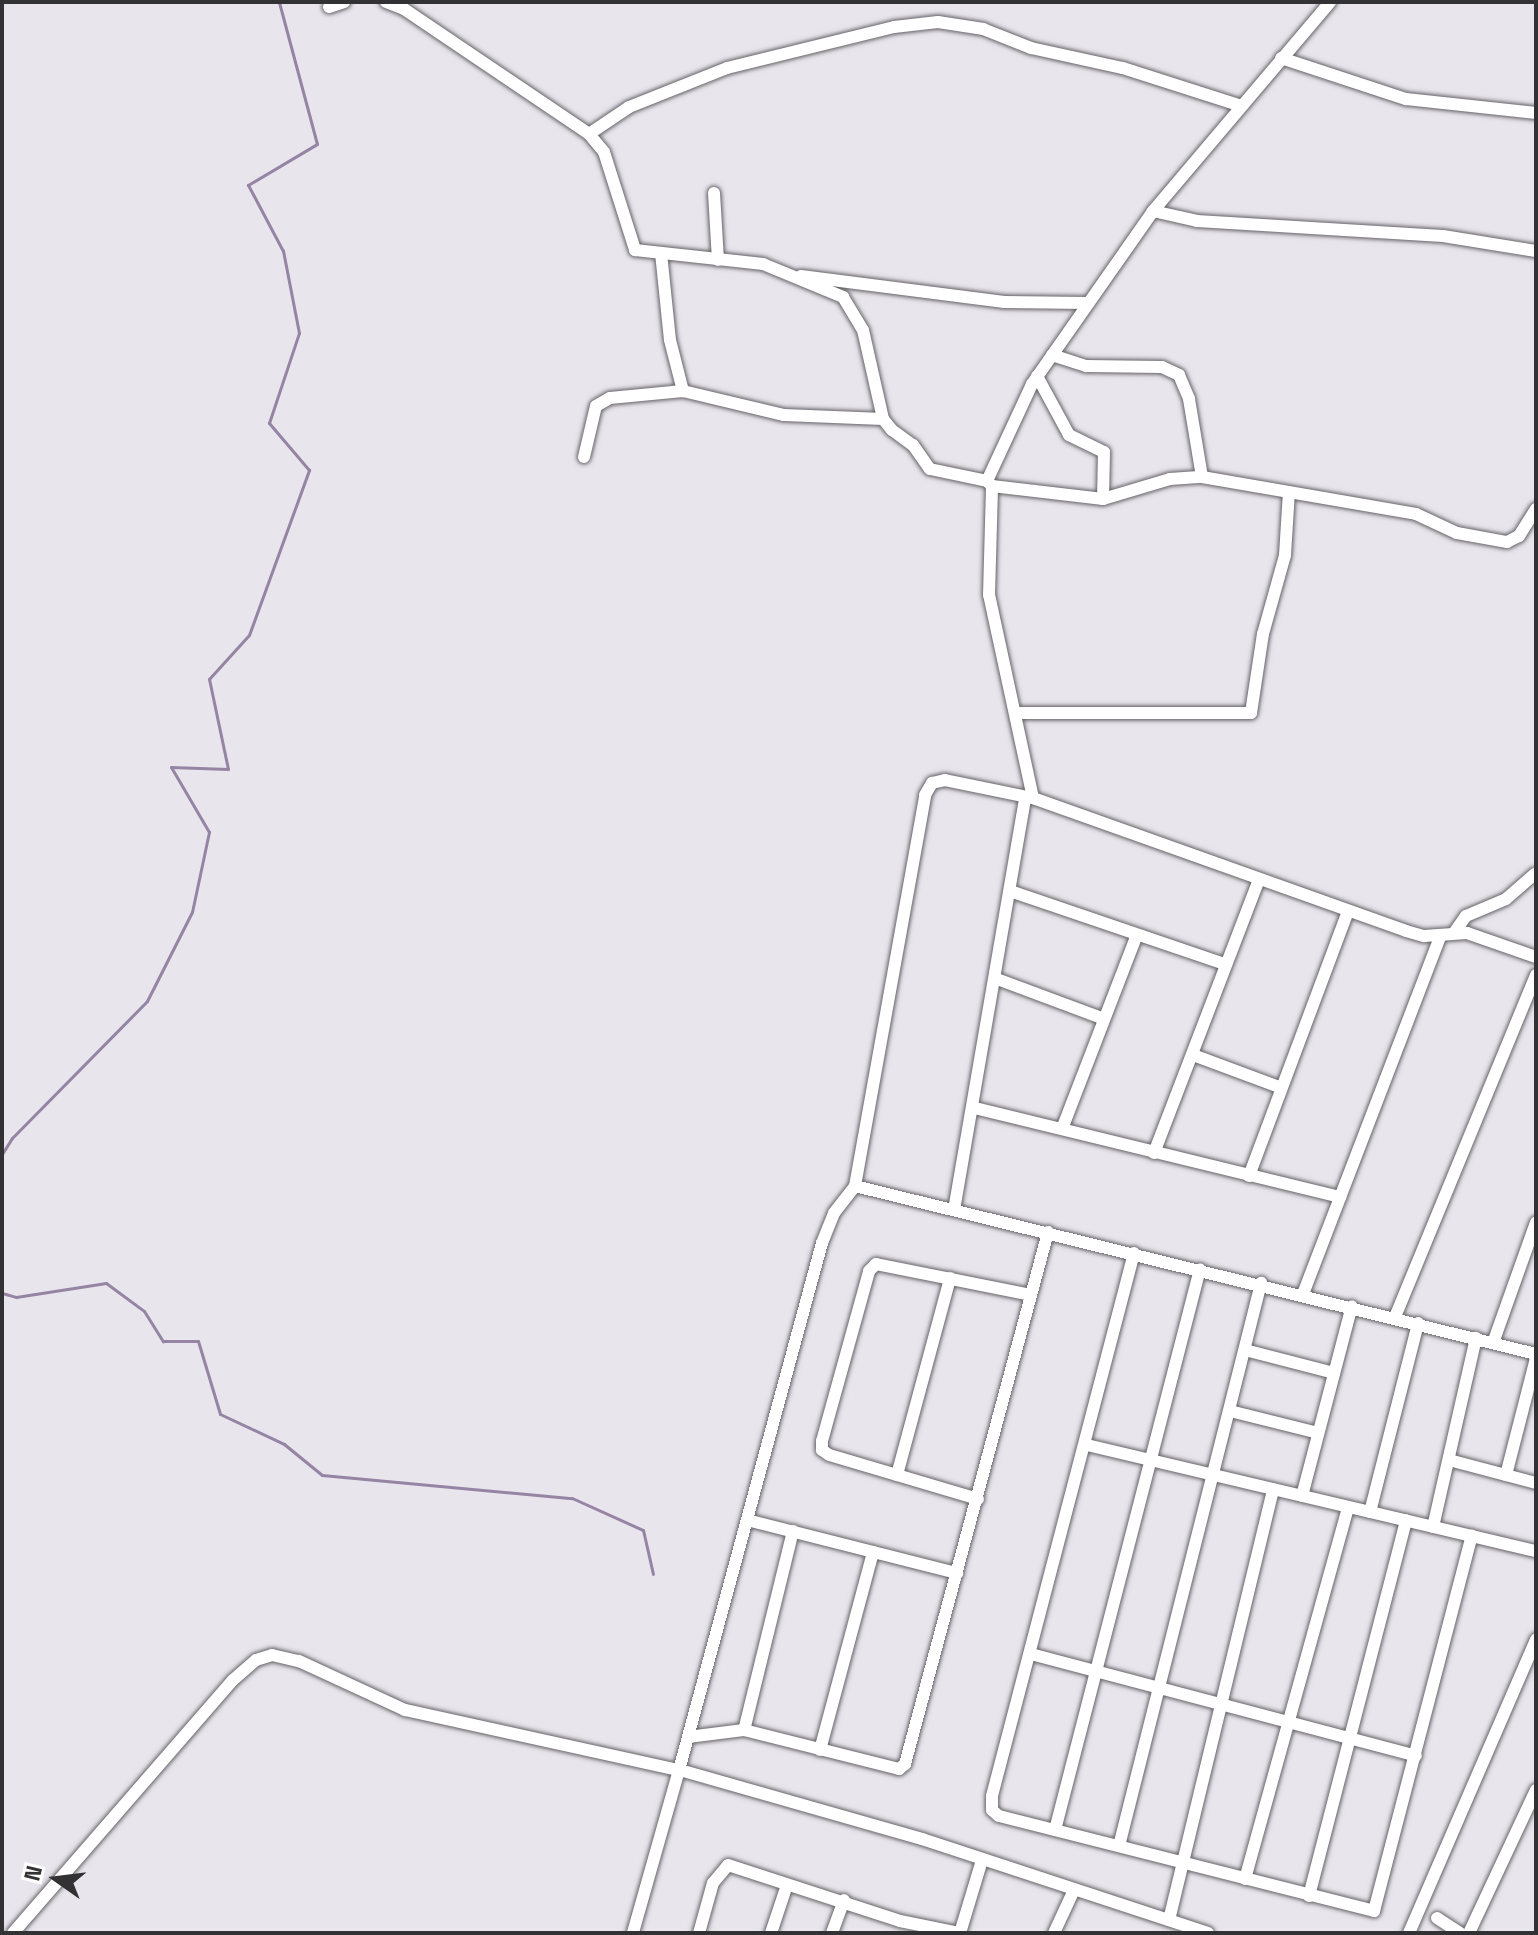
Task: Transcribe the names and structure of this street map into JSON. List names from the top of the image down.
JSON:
{
  "north": "left"
}
